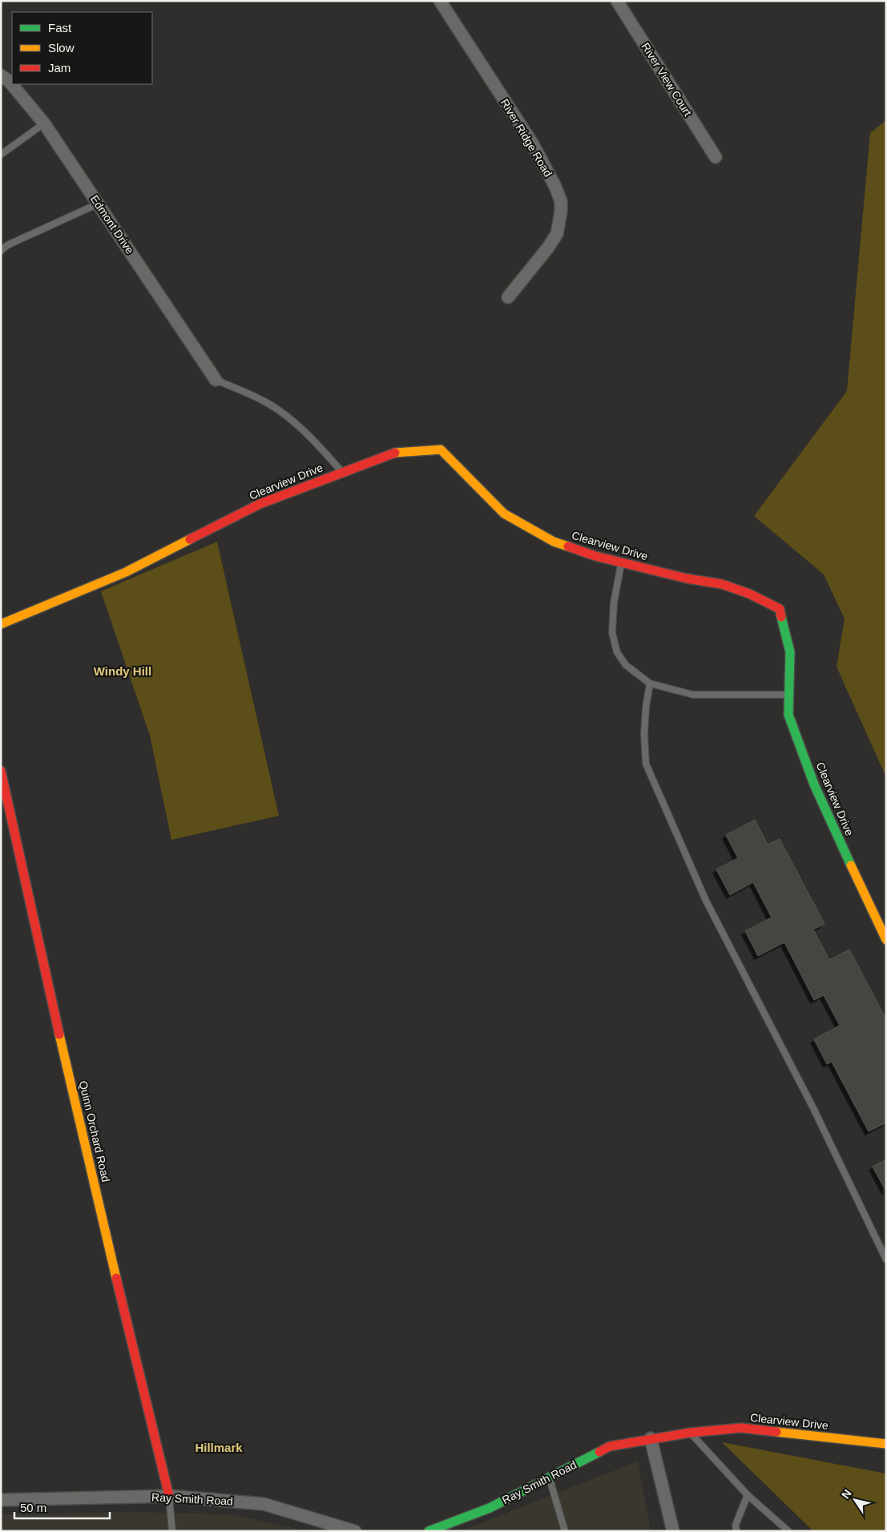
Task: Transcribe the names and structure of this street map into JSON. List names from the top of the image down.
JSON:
{
  "streets": {
    "street": [
      "River View Court",
      "River Ridge Road",
      "Edmont Drive",
      "Clearview Drive",
      "Quinn Orchard Road",
      "Ray Smith Road"
    ]
  },
  "crossings": [
    ["Clearview Drive", "Ray Smith Road"],
    ["Quinn Orchard Road", "Ray Smith Road"]
  ],
  "districts": ["Windy Hill", "Hillmark"],
  "legend": ["Fast", "Slow", "Jam"],
  "scale_bar": "50 m",
  "north": "top left"
}
